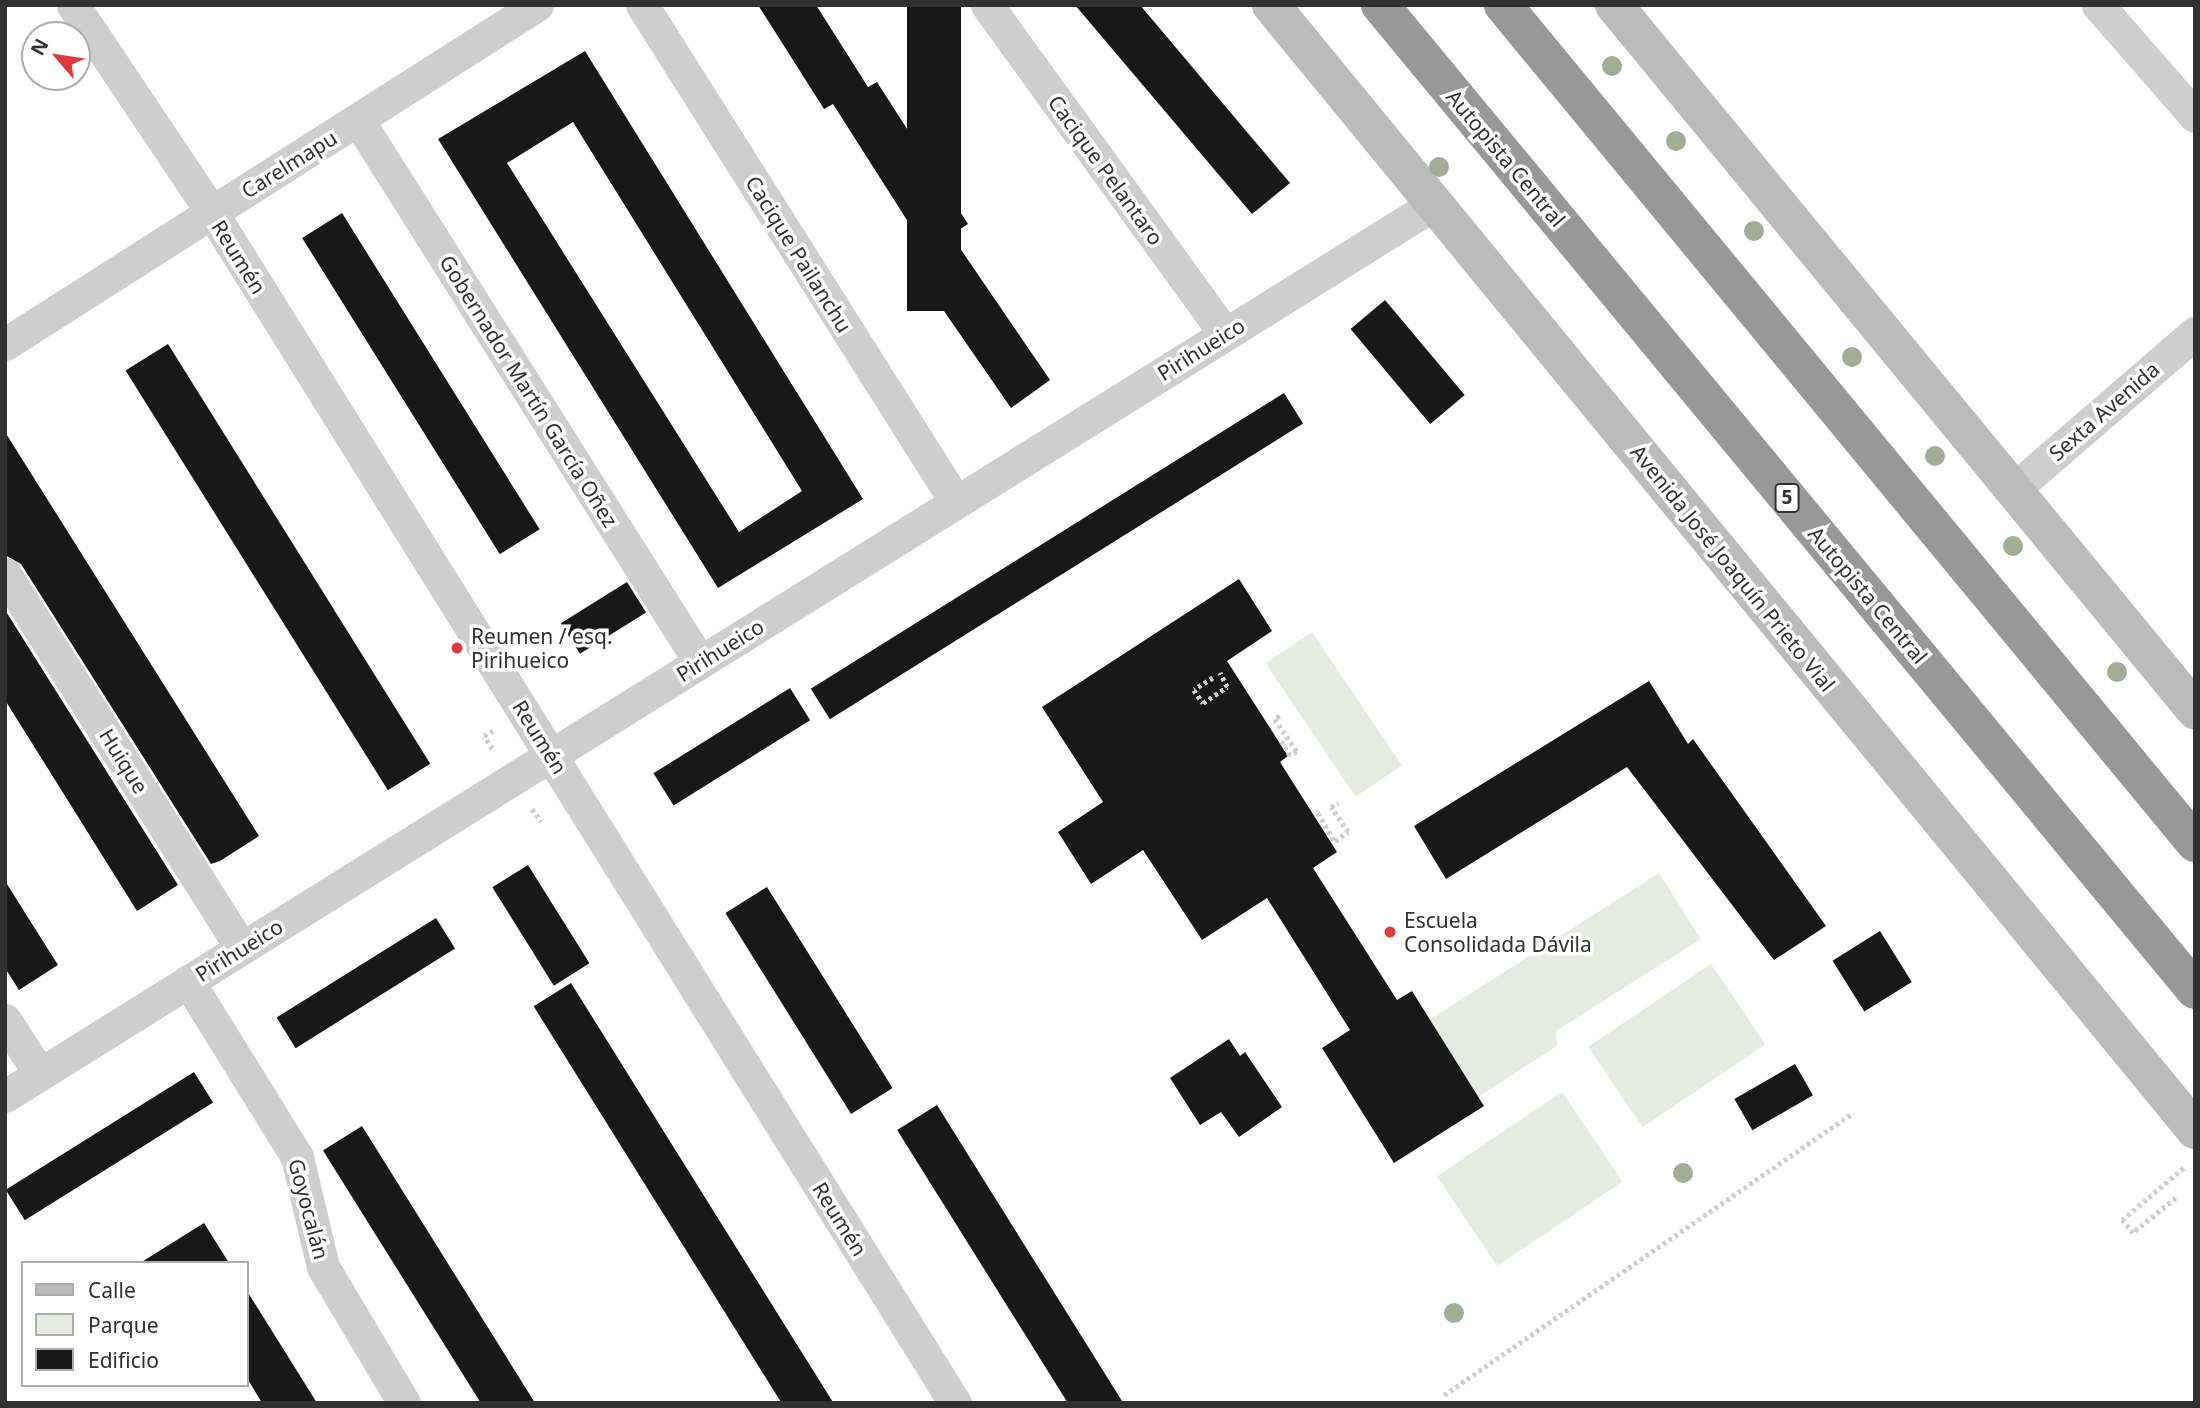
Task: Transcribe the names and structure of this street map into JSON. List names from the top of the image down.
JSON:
{
  "streets": {
    "highway": ["Autopista Central", "5"],
    "main road": ["Avenida José Joaquín Prieto Vial"],
    "street": [
      "Carelmapu",
      "Cacique Pelantaro",
      "Cacique Pailanchu",
      "Reumén",
      "Pirihueico",
      "Gobernador Martín García Oñez",
      "Sexta Avenida",
      "Huique",
      "Goyocalán"
    ]
  },
  "crossings": [
    ["Carelmapu", "Reumén"],
    ["Carelmapu", "Gobernador Martín García Oñez"],
    ["Cacique Pelantaro", "Pirihueico"],
    ["Cacique Pailanchu", "Pirihueico"],
    ["Reumén", "Pirihueico"],
    ["Pirihueico", "Gobernador Martín García Oñez"],
    ["Pirihueico", "Avenida José Joaquín Prieto Vial"],
    ["Pirihueico", "Huique"],
    ["Pirihueico", "Goyocalán"]
  ],
  "places": ["Reumen / esq. Pirihueico", "Escuela Consolidada Dávila"],
  "legend": ["Calle", "Parque", "Edificio"],
  "north": "top left"
}
